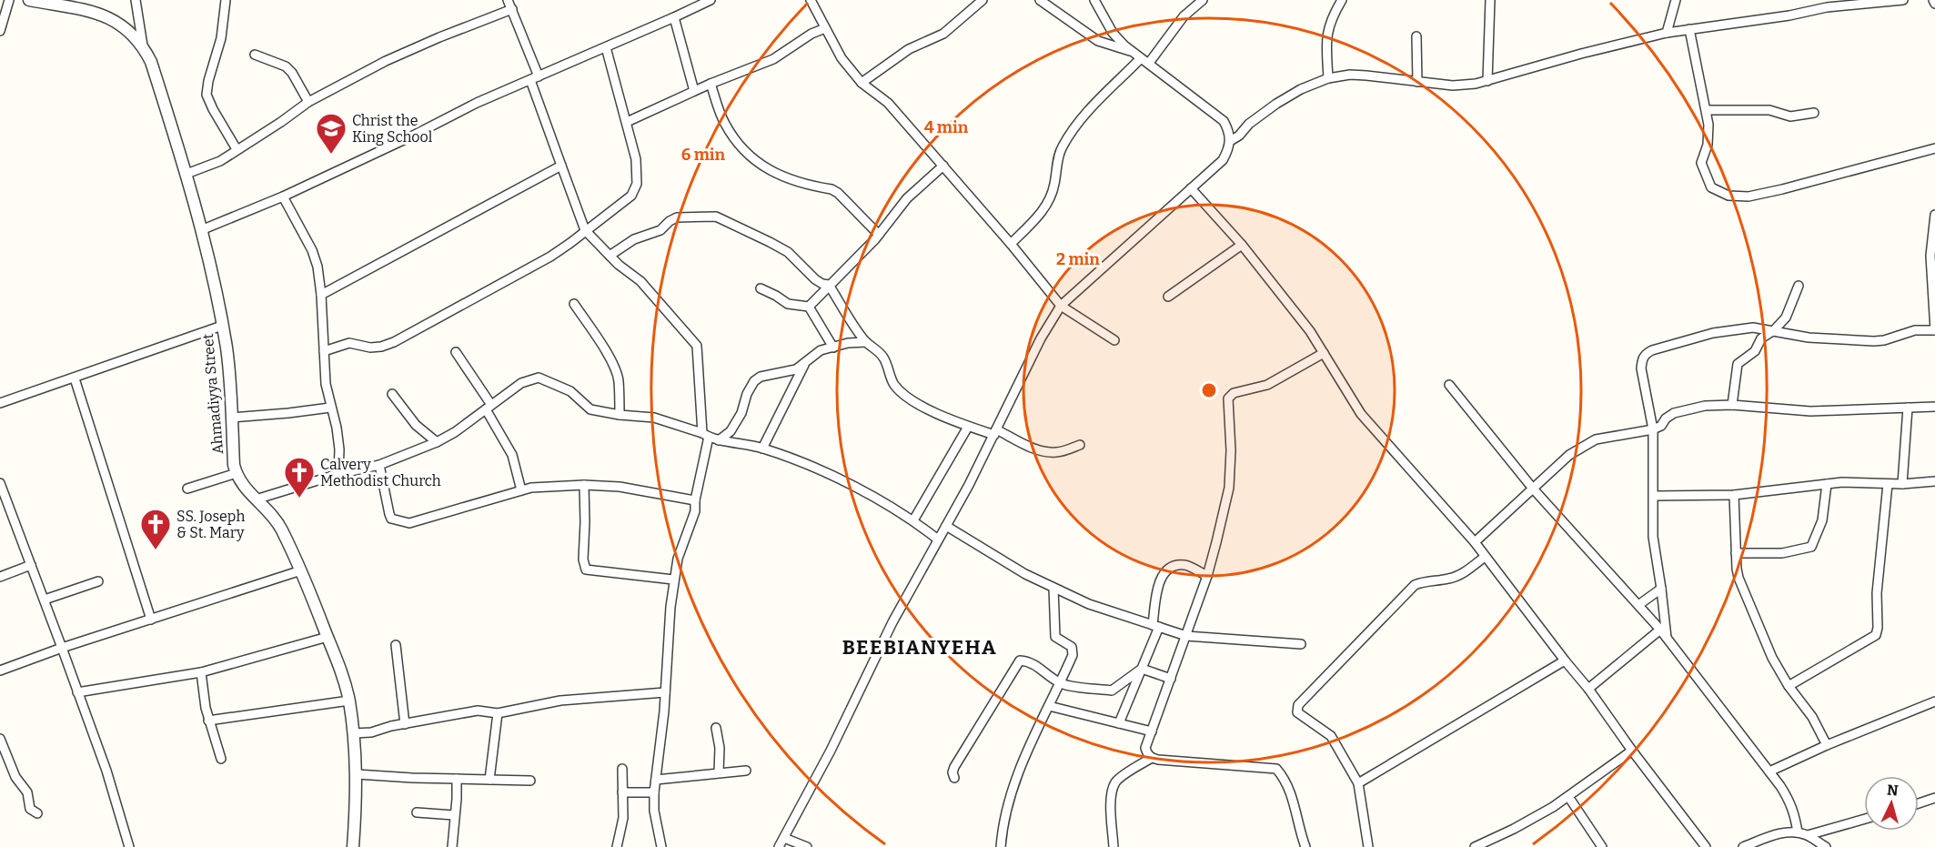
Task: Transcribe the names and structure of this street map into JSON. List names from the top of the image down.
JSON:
{
  "streets": {
    "street": ["Ahmadiyya Street"]
  },
  "districts": ["BEEBIANYEHA"],
  "places": {
    "school or university": ["Christ the King School"],
    "church": ["Calvery Methodist Church", "SS. Joseph & St. Mary"]
  },
  "north": "top",
  "rings": ["4 min", "6 min", "2 min"]
}
